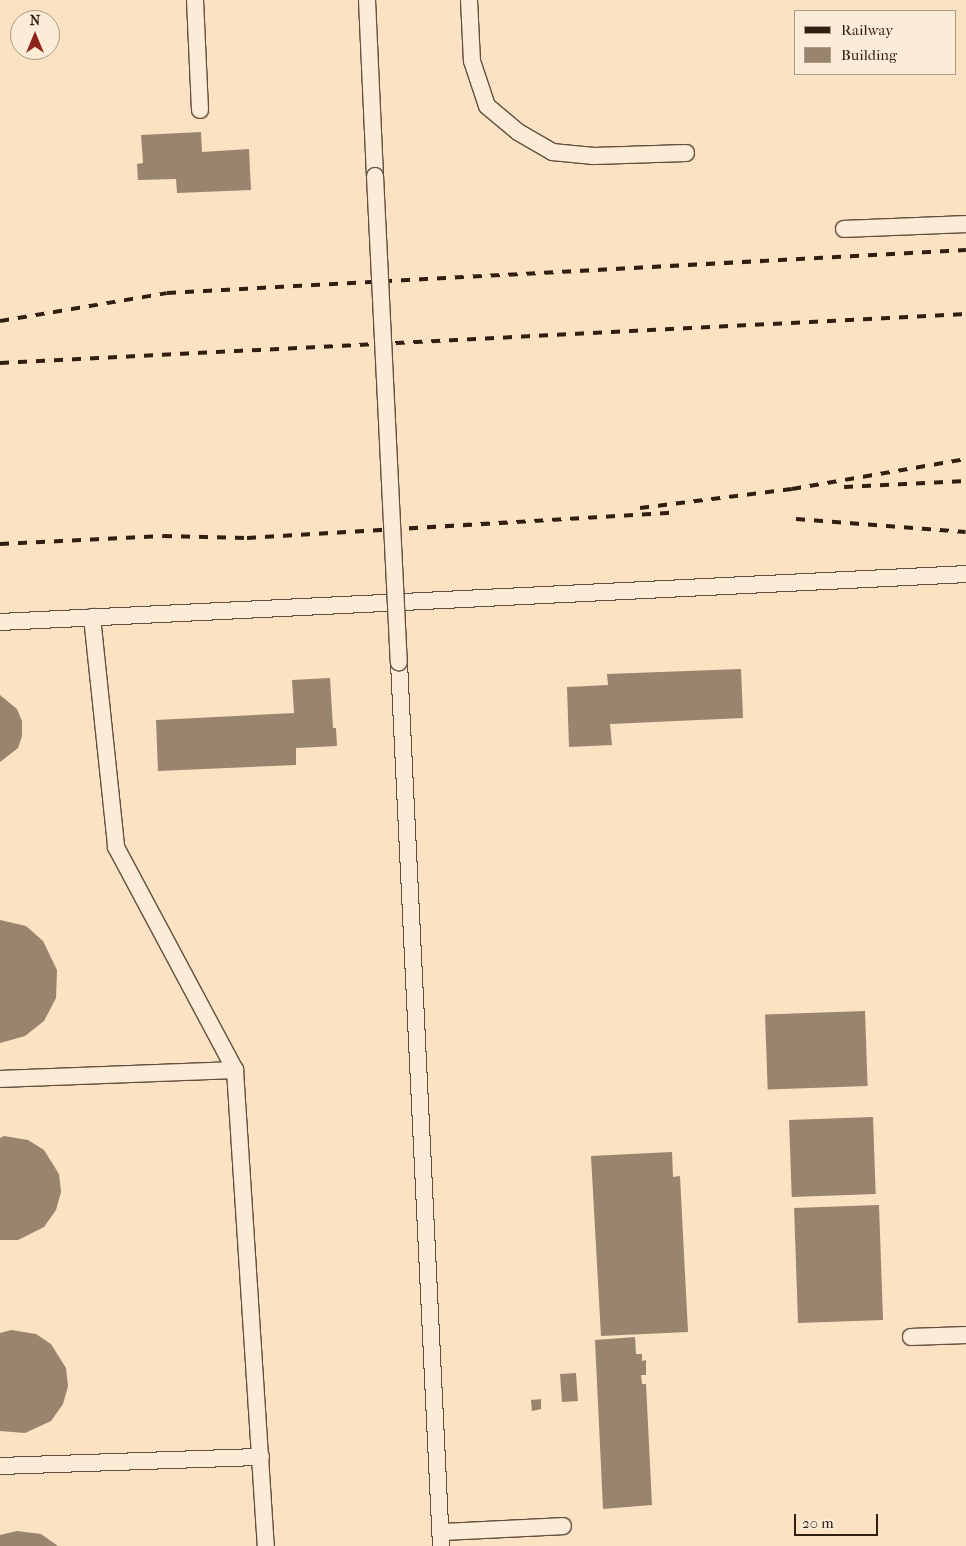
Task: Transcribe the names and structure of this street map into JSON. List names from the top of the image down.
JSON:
{
  "legend": ["Railway", "Building"],
  "scale_bar": "20 m",
  "north": "top"
}
